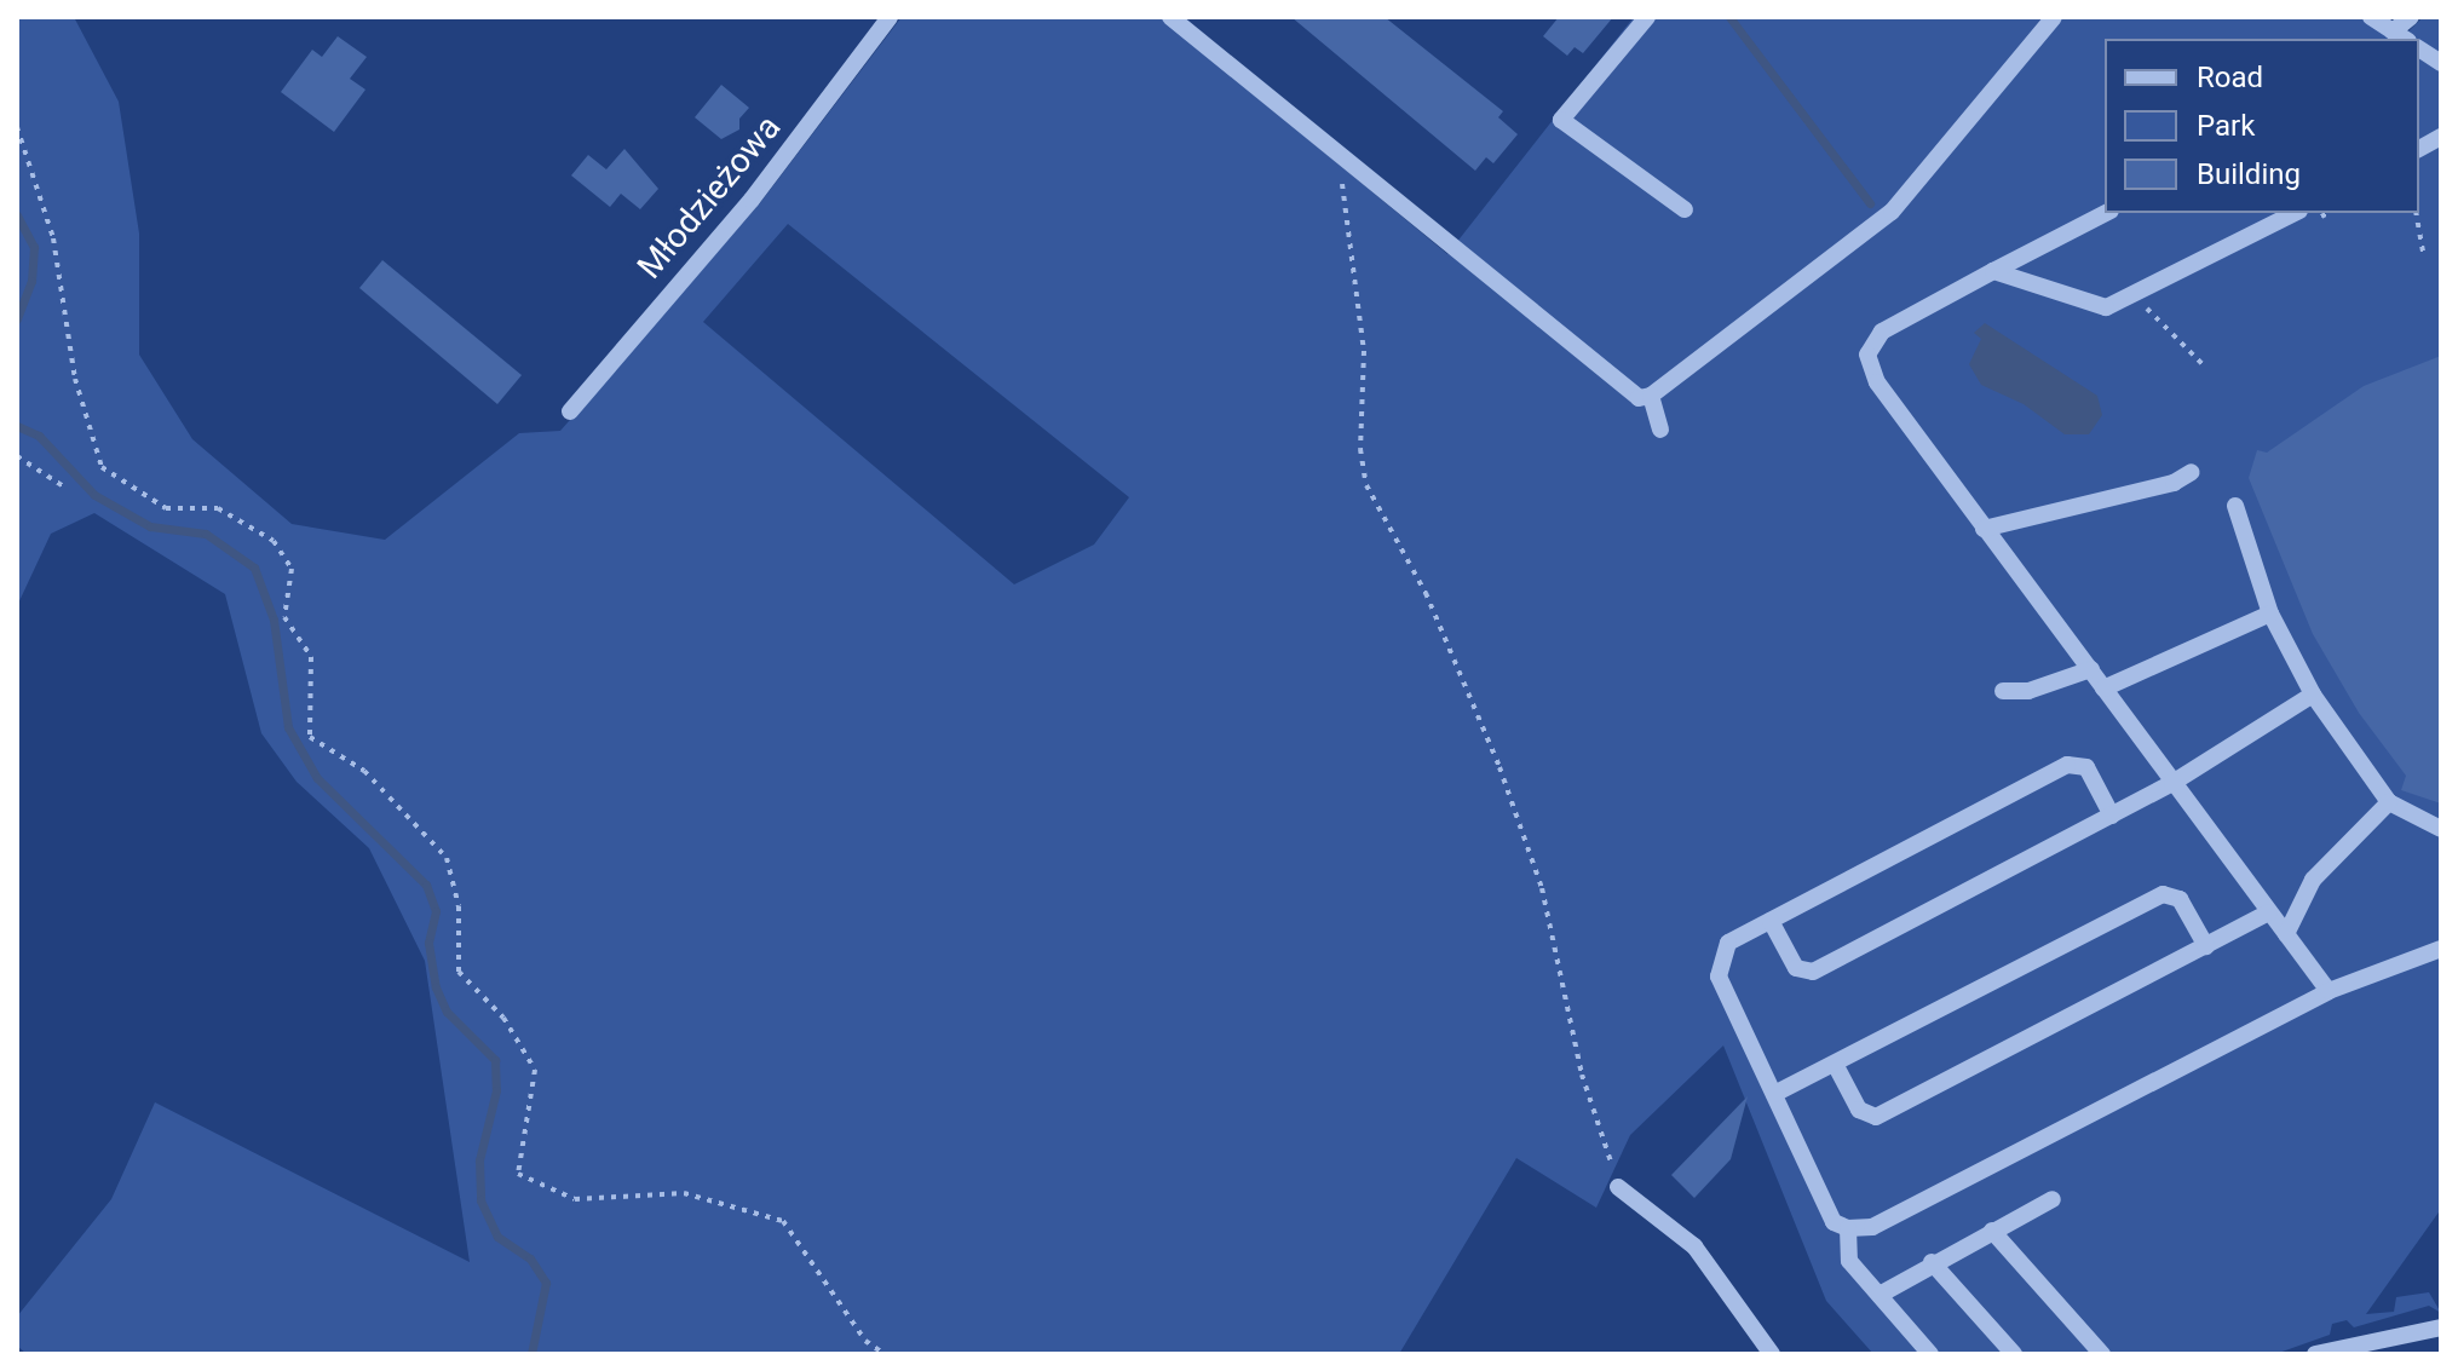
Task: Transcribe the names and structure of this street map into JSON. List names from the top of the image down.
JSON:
{
  "streets": {
    "street": ["Młodzieżowa"]
  },
  "legend": ["Road", "Park", "Building"]
}
